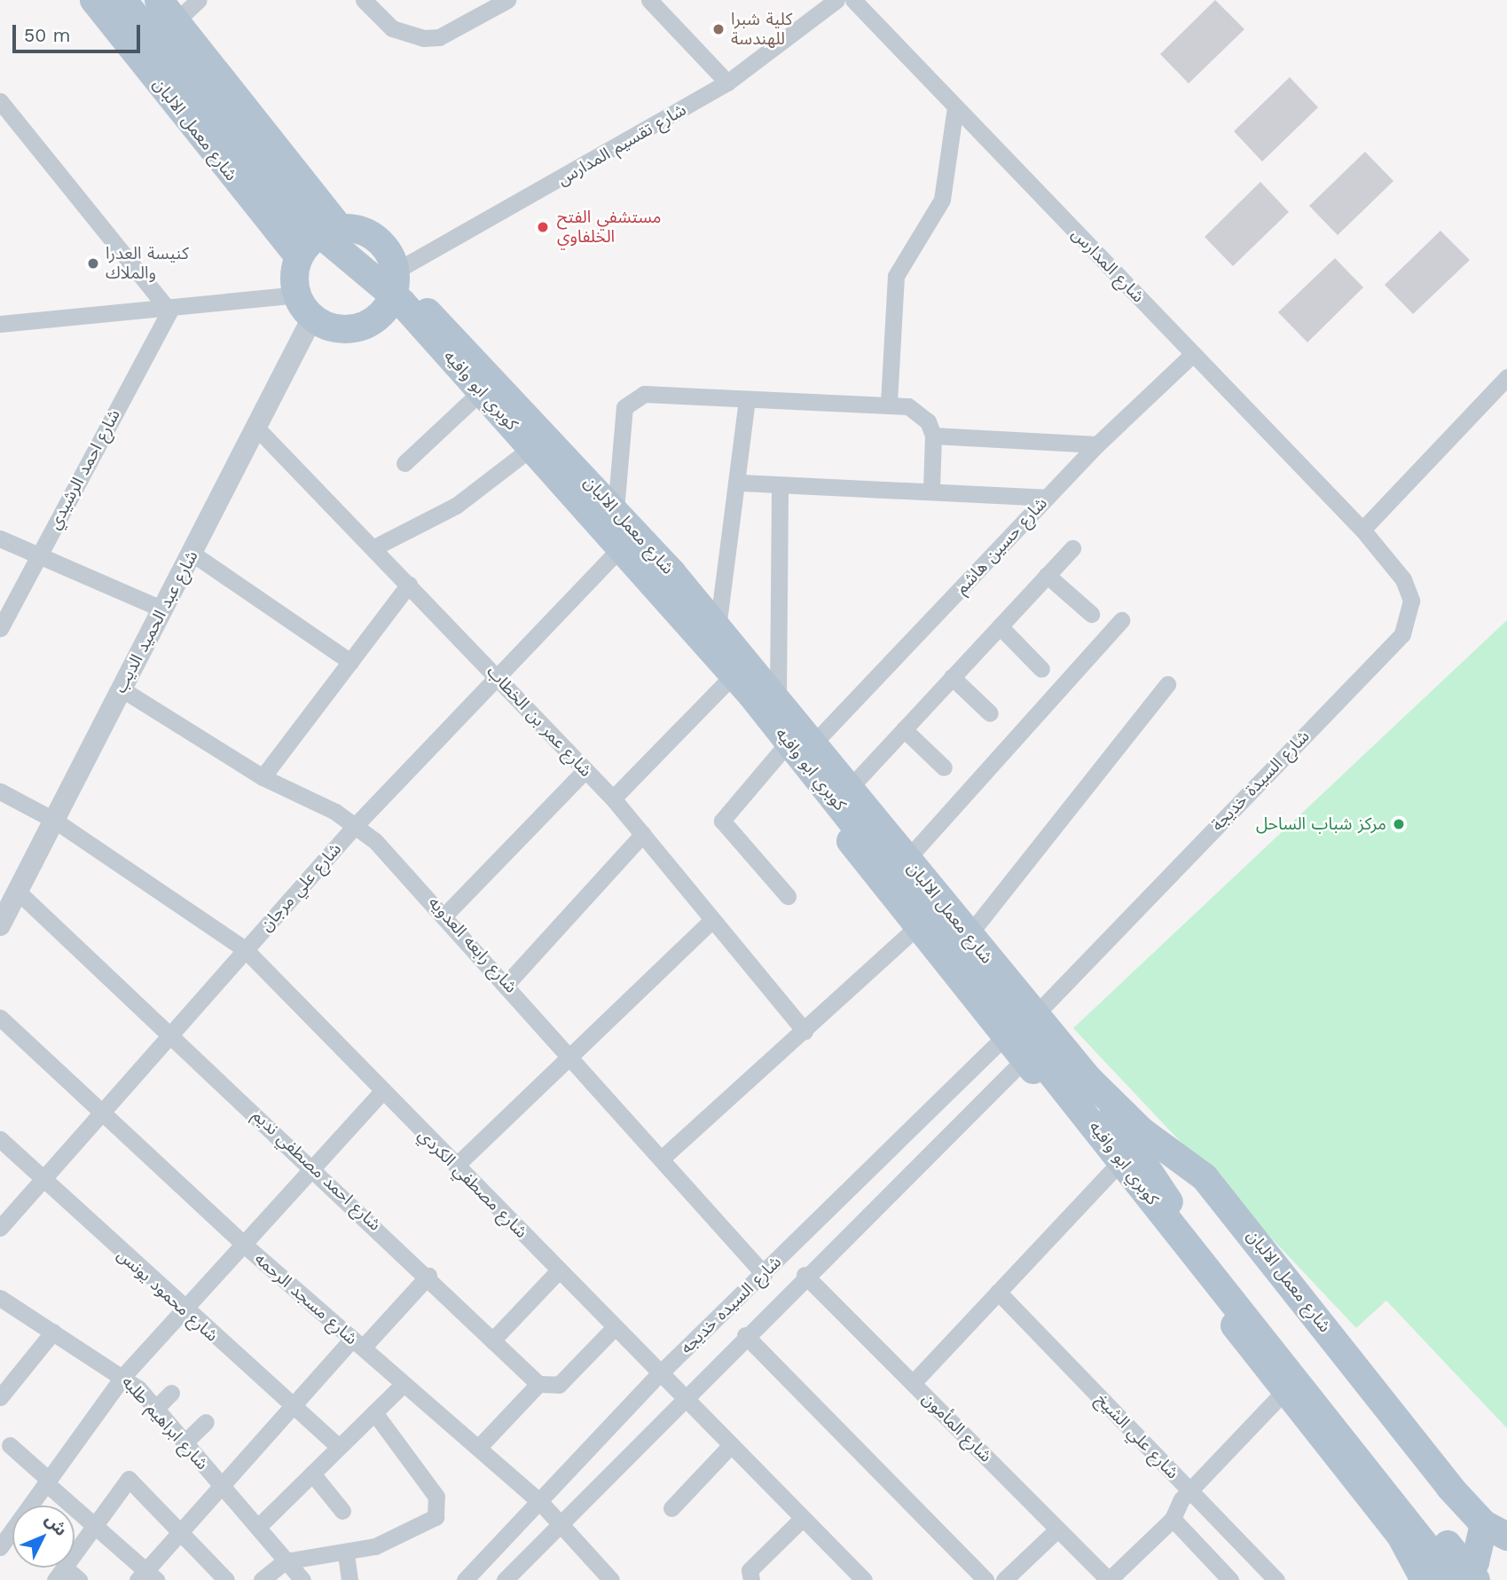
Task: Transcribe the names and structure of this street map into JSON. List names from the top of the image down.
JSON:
{
  "streets": {
    "main road": ["شارع معمل الالبان", "كوبري ابو وافيه"],
    "street": [
      "شارع تقسيم المدارس",
      "شارع المدارس",
      "شارع احمد الرشيدي",
      "شارع حسين هاشم",
      "شارع عبد الحميد الديب",
      "شارع عمر بن الخطاب",
      "شارع السيدة خديجة",
      "شارع علي مرجان",
      "شارع رابعه العدويه",
      "شارع احمد مصطفي نديم",
      "شارع مصطفي الكردي",
      "شارع محمود يونس",
      "شارع مسجد الرحمه",
      "شارع السيده خديجه",
      "شارع ابراهيم طلبه",
      "شارع المأمون",
      "شارع علي الشيخ"
    ]
  },
  "crossings": [
    ["شارع معمل الالبان", "شارع تقسيم المدارس"],
    ["شارع معمل الالبان", "كوبري ابو وافيه"],
    ["شارع معمل الالبان", "شارع حسين هاشم"],
    ["شارع معمل الالبان", "شارع عبد الحميد الديب"],
    ["شارع معمل الالبان", "شارع السيدة خديجة"],
    ["شارع معمل الالبان", "شارع علي مرجان"],
    ["شارع معمل الالبان", "شارع السيده خديجه"],
    ["شارع تقسيم المدارس", "شارع عبد الحميد الديب"],
    ["شارع المدارس", "شارع حسين هاشم"],
    ["شارع المدارس", "شارع السيدة خديجة"],
    ["شارع عبد الحميد الديب", "شارع عمر بن الخطاب"],
    ["شارع عبد الحميد الديب", "شارع رابعه العدويه"],
    ["شارع عبد الحميد الديب", "شارع احمد مصطفي نديم"],
    ["شارع عبد الحميد الديب", "شارع مصطفي الكردي"],
    ["شارع عمر بن الخطاب", "شارع علي مرجان"],
    ["شارع علي مرجان", "شارع رابعه العدويه"],
    ["شارع علي مرجان", "شارع احمد مصطفي نديم"],
    ["شارع علي مرجان", "شارع مصطفي الكردي"],
    ["شارع علي مرجان", "شارع محمود يونس"],
    ["شارع علي مرجان", "شارع مسجد الرحمه"],
    ["شارع رابعه العدويه", "شارع السيده خديجه"],
    ["شارع رابعه العدويه", "شارع المأمون"],
    ["شارع مصطفي الكردي", "شارع السيده خديجه"],
    ["شارع مسجد الرحمه", "شارع السيده خديجه"],
    ["شارع السيده خديجه", "شارع المأمون"]
  ],
  "places": [
    "كلية شبرا للهندسة",
    "مستشفي الفتح الخلفاوي",
    "كنيسة العدرا والملاك",
    "مركز شباب الساحل"
  ],
  "scale_bar": "50 m",
  "north": "top right"
}
